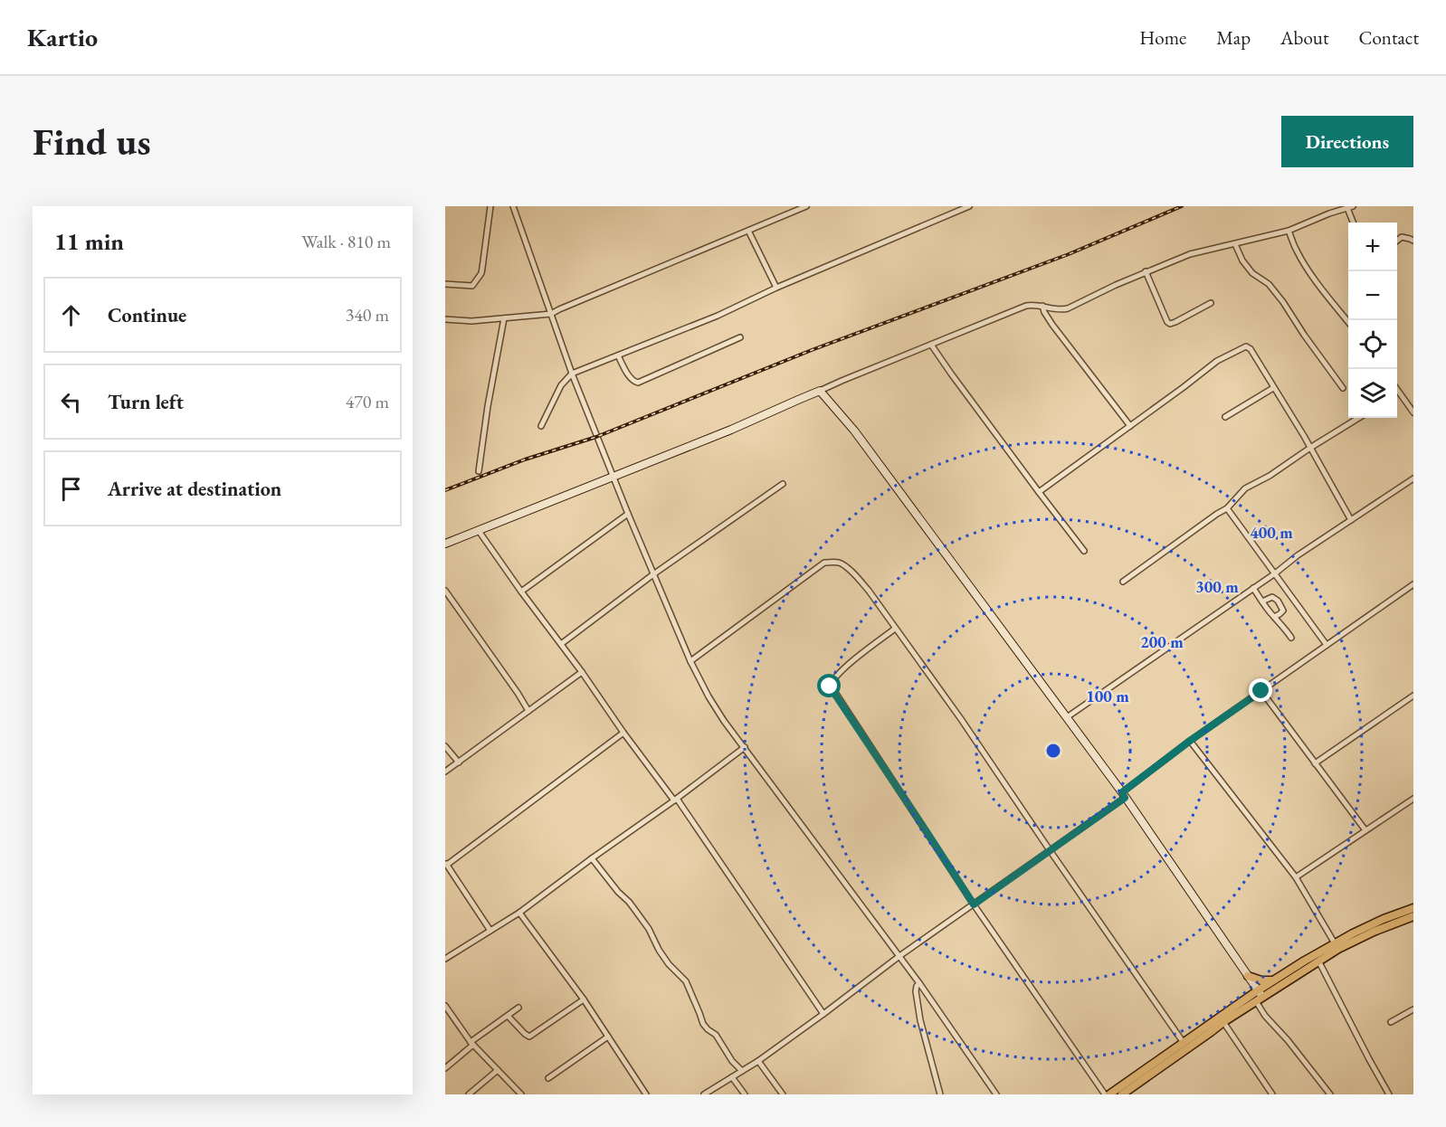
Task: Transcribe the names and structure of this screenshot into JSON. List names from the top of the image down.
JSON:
{
  "page": {
    "header": "Kartio",
    "nav": [
      "Home",
      "Map",
      "About",
      "Contact"
    ],
    "buttons": "Directions",
    "title": "Find us",
    "heading": ["11 min", "Walk · 810 m"],
    "map_buttons": ["+", "−"],
    "list": [
      ["Continue", "340 m"],
      ["Turn left", "470 m"],
      "Arrive at destination"
    ]
  },
  "rings": [
    "400 m",
    "300 m",
    "200 m",
    "100 m"
  ]
}
